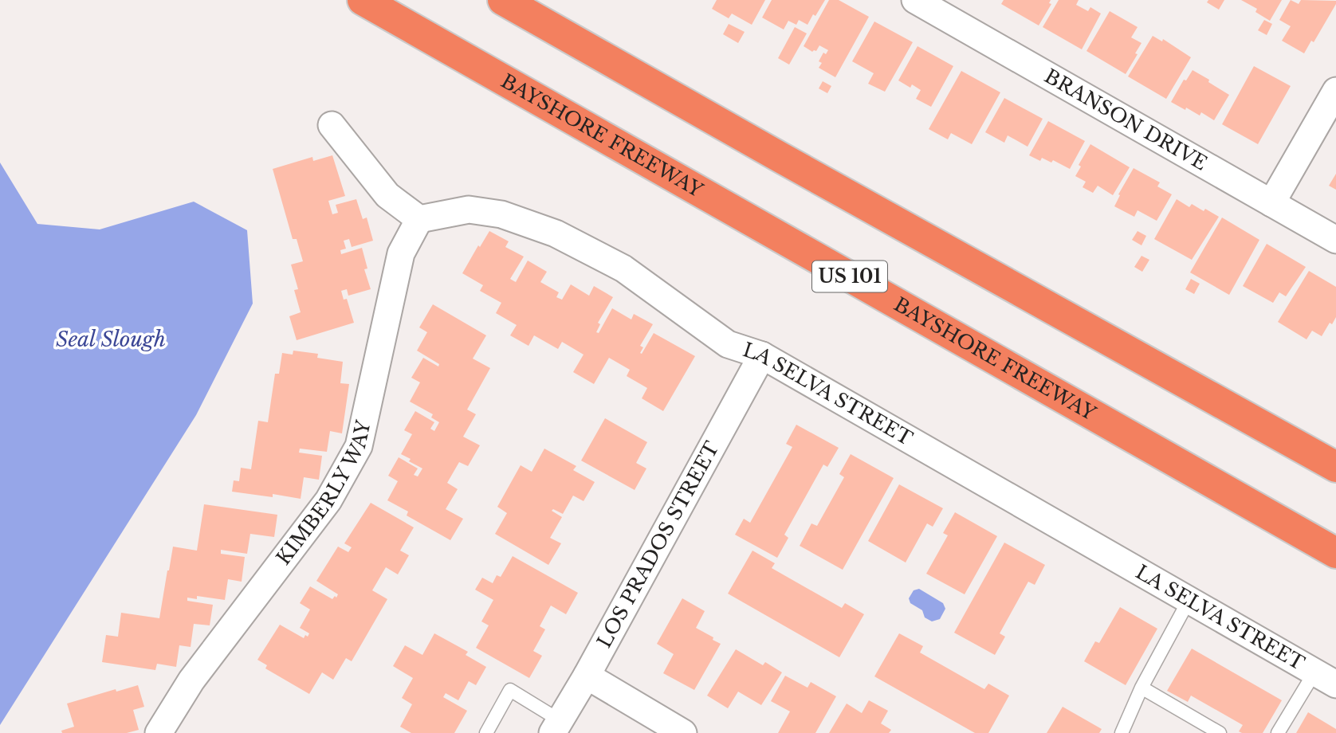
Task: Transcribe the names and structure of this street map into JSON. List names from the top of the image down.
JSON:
{
  "streets": {
    "highway": ["BAYSHORE FREEWAY", "US 101"],
    "street": [
      "BRANSON DRIVE",
      "LA SELVA STREET",
      "KIMBERLY WAY",
      "LOS PRADOS STREET"
    ]
  },
  "crossings": [
    ["LA SELVA STREET", "KIMBERLY WAY"],
    ["LA SELVA STREET", "LOS PRADOS STREET"]
  ],
  "water": ["Seal Slough"]
}
